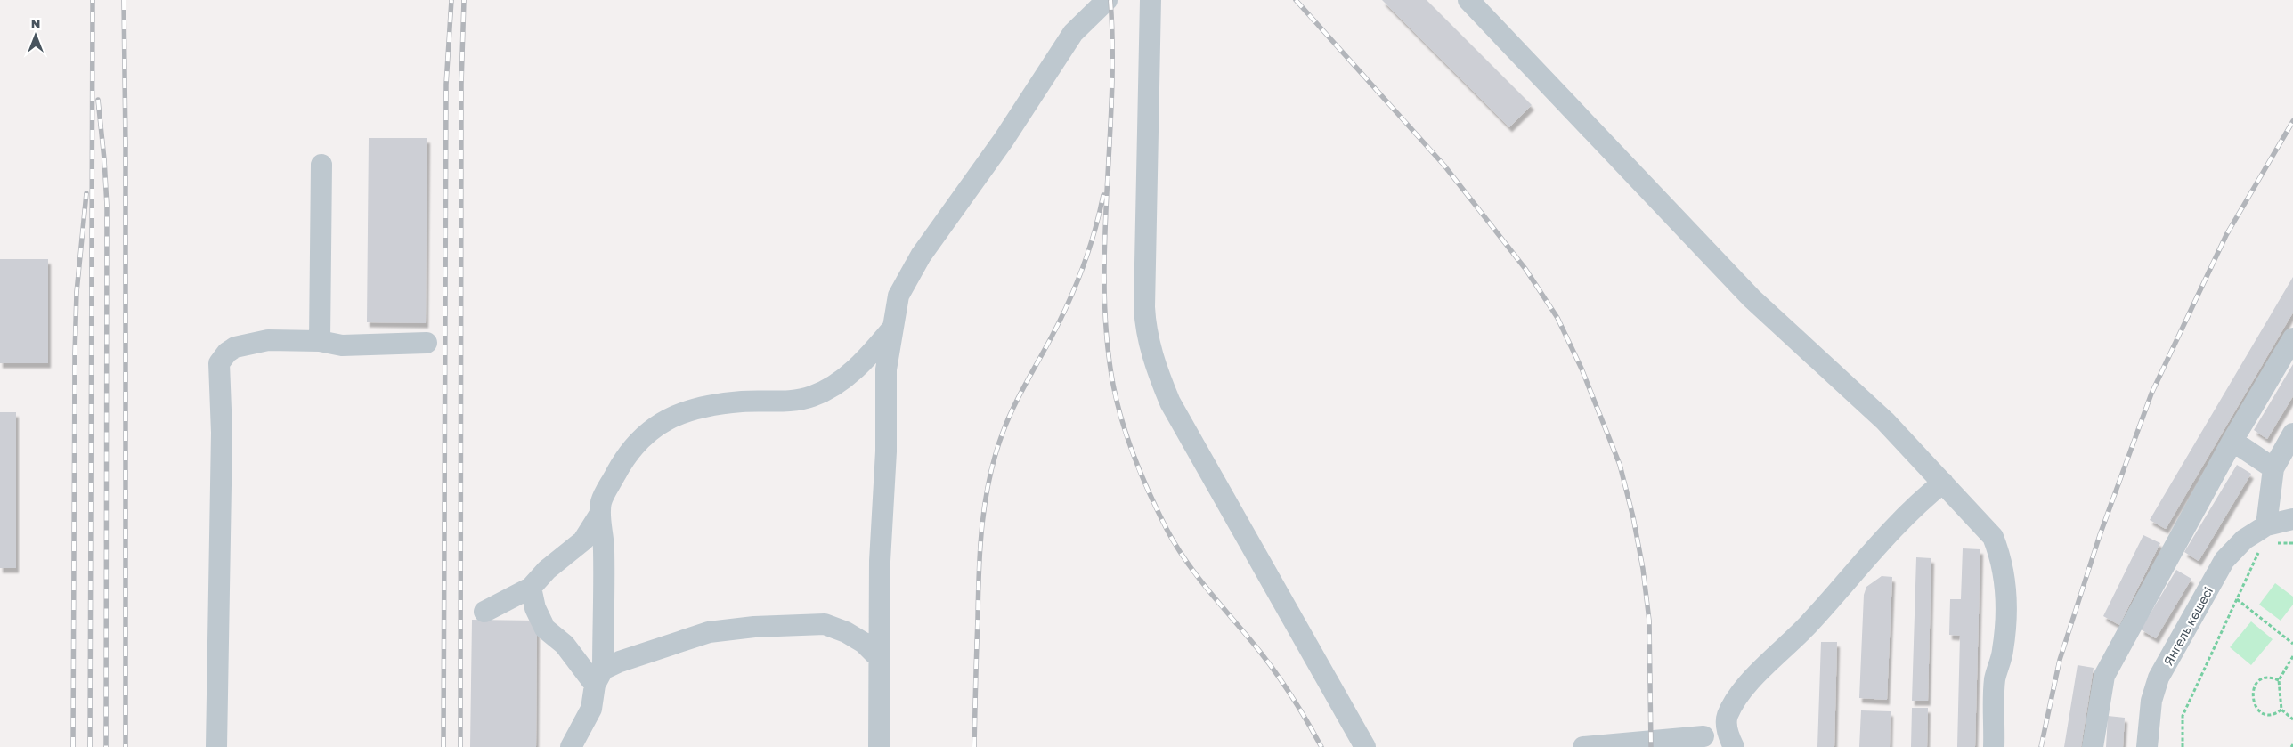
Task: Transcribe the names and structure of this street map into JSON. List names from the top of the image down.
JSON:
{
  "streets": {
    "street": ["Янгель көшесі"]
  },
  "north": "top"
}
